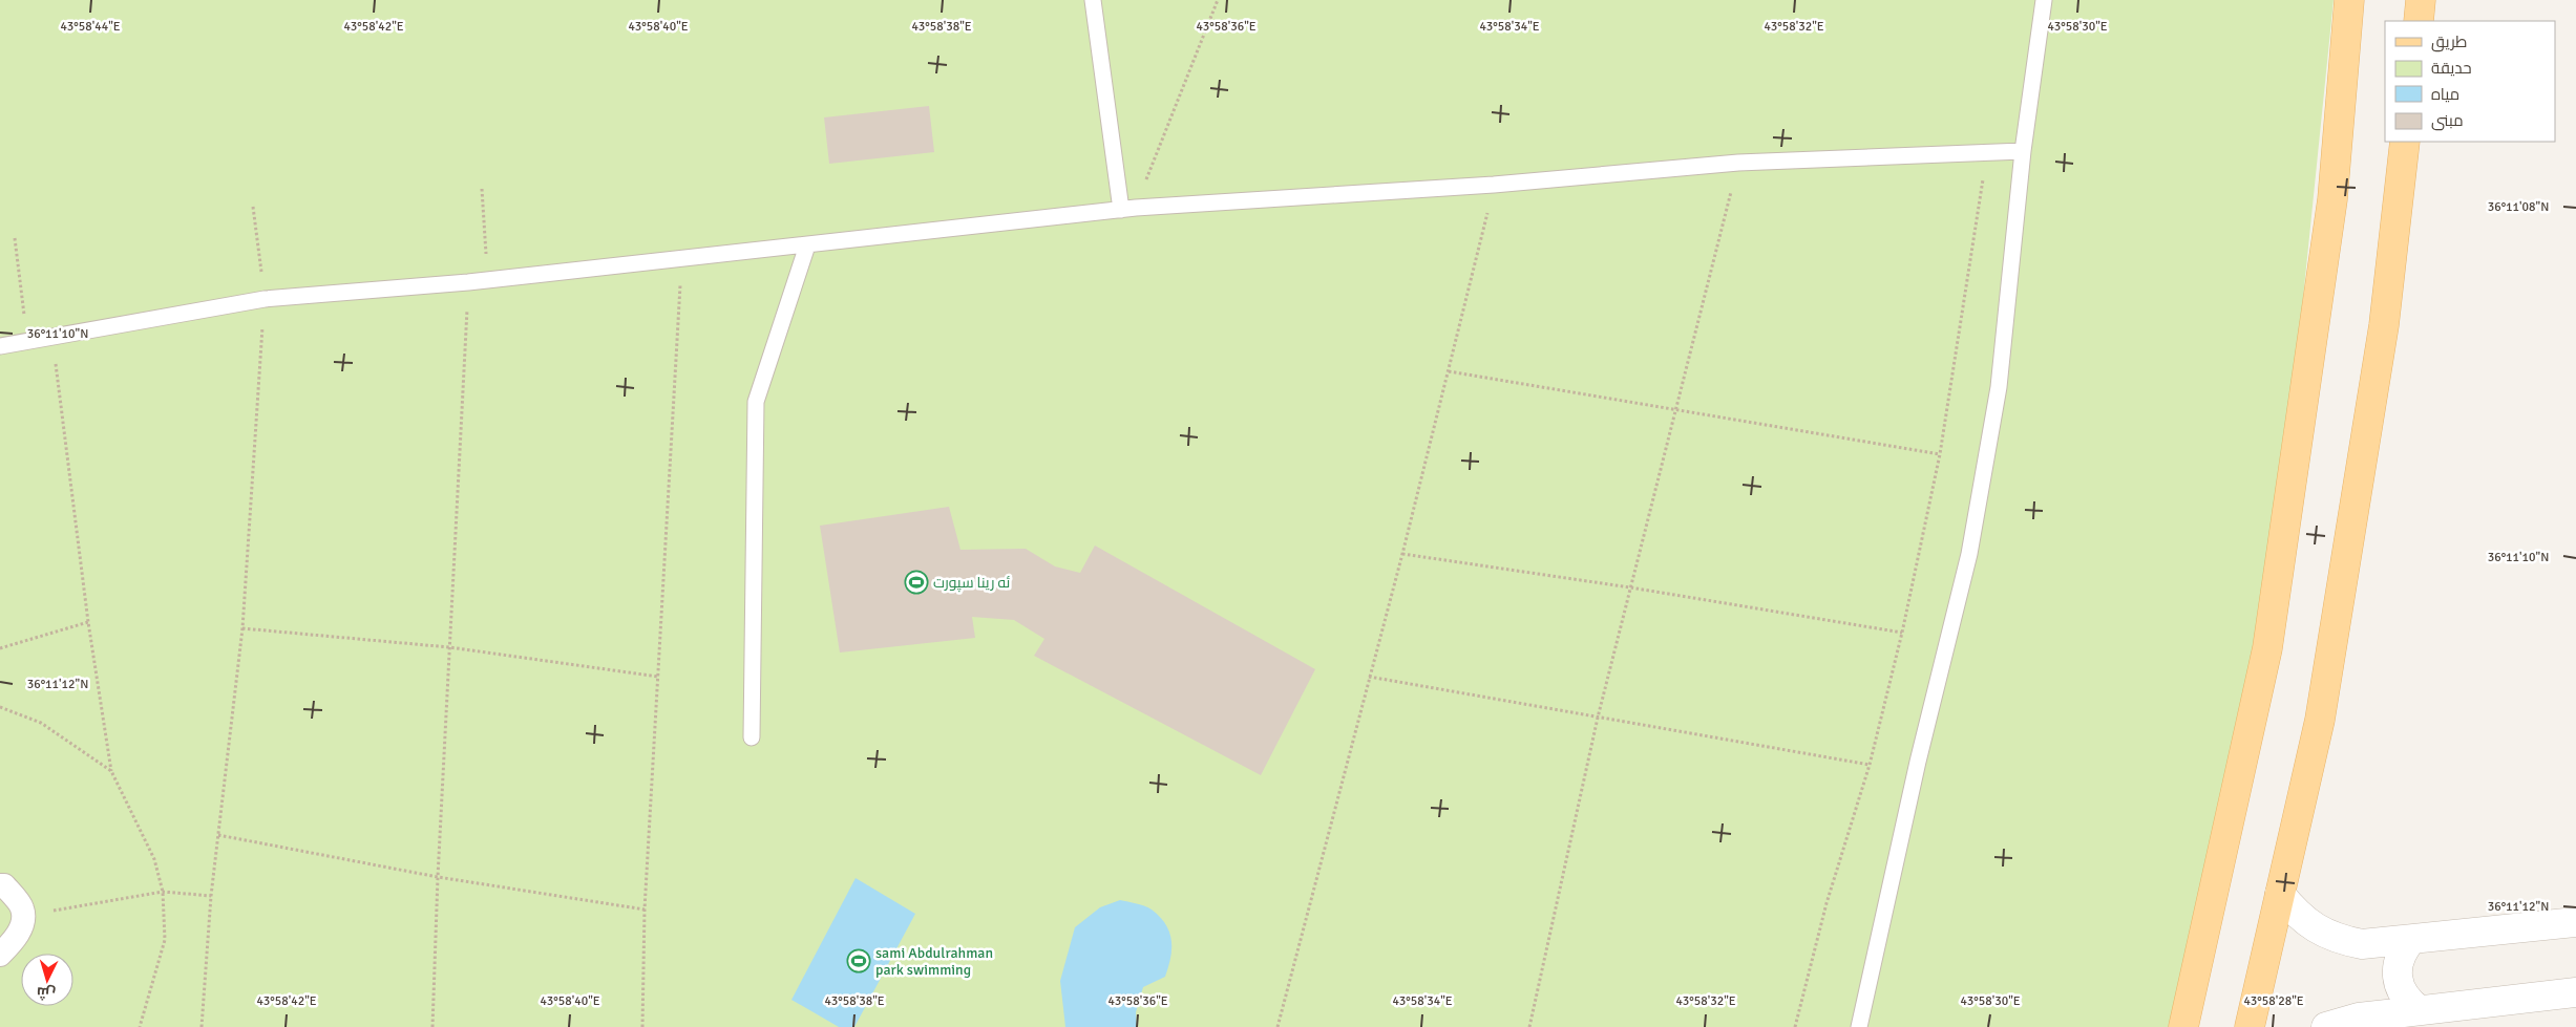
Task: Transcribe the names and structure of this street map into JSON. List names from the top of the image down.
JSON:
{
  "places": {
    "sports": ["ئه رينا سپورت", "sami Abdulrahman park swimming"]
  },
  "legend": [
    "طريق",
    "حديقة",
    "مياه",
    "مبنى"
  ],
  "north": "bottom",
  "coordinates": [
    "43°58'44\"E",
    "43°58'42\"E",
    "43°58'40\"E",
    "43°58'38\"E",
    "43°58'36\"E",
    "43°58'34\"E",
    "43°58'32\"E",
    "43°58'30\"E",
    "36°11'08\"N",
    "36°11'10\"N",
    "36°11'12\"N",
    "43°58'28\"E"
  ]
}
